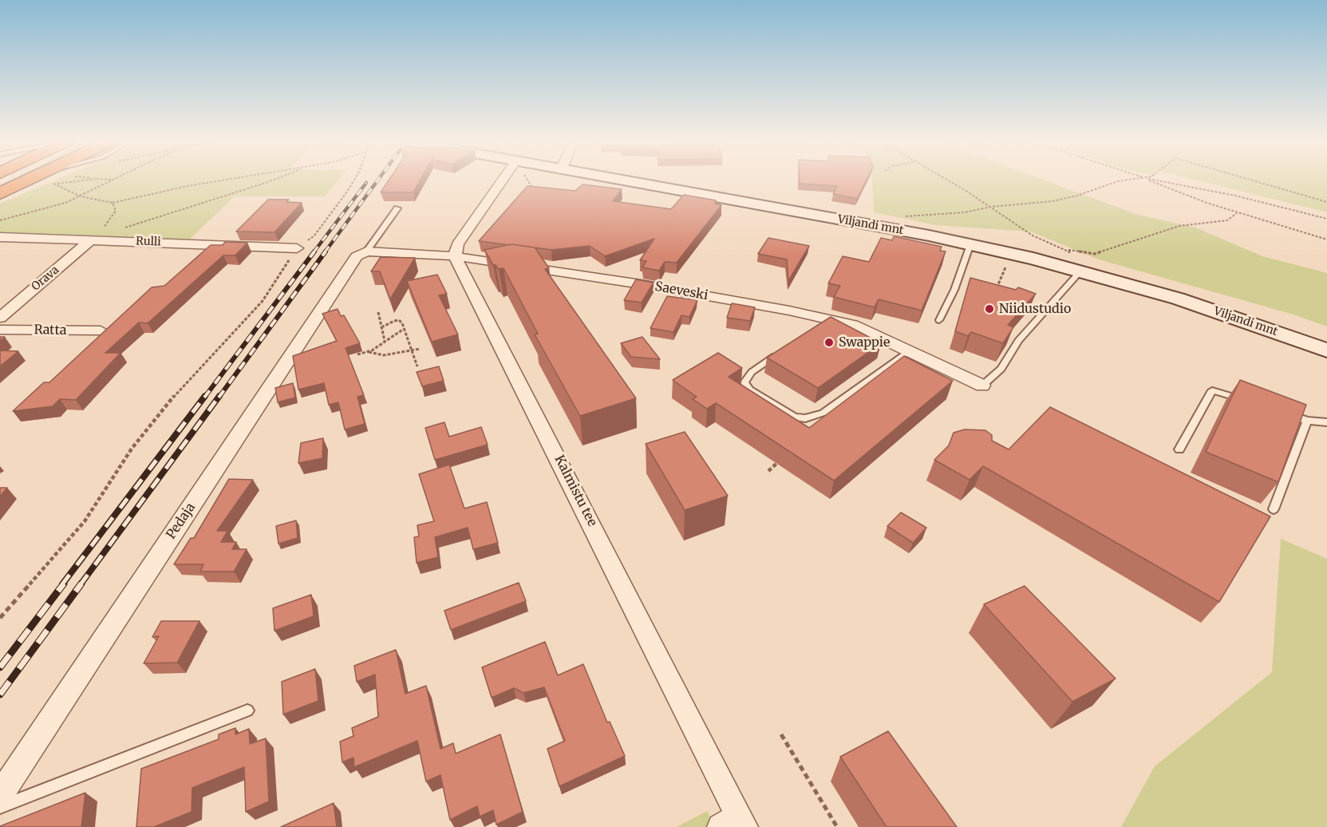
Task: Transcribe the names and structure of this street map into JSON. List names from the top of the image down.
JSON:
{
  "streets": {
    "main road": ["Viljandi mnt"],
    "street": [
      "Rulli",
      "Orava",
      "Saeveski",
      "Ratta",
      "Kalmistu tee",
      "Pedaja"
    ]
  },
  "crossings": [
    ["Rulli", "Orava"],
    ["Saeveski", "Kalmistu tee"],
    ["Saeveski", "Pedaja"]
  ],
  "places": ["Niidustudio", "Swappie"]
}
